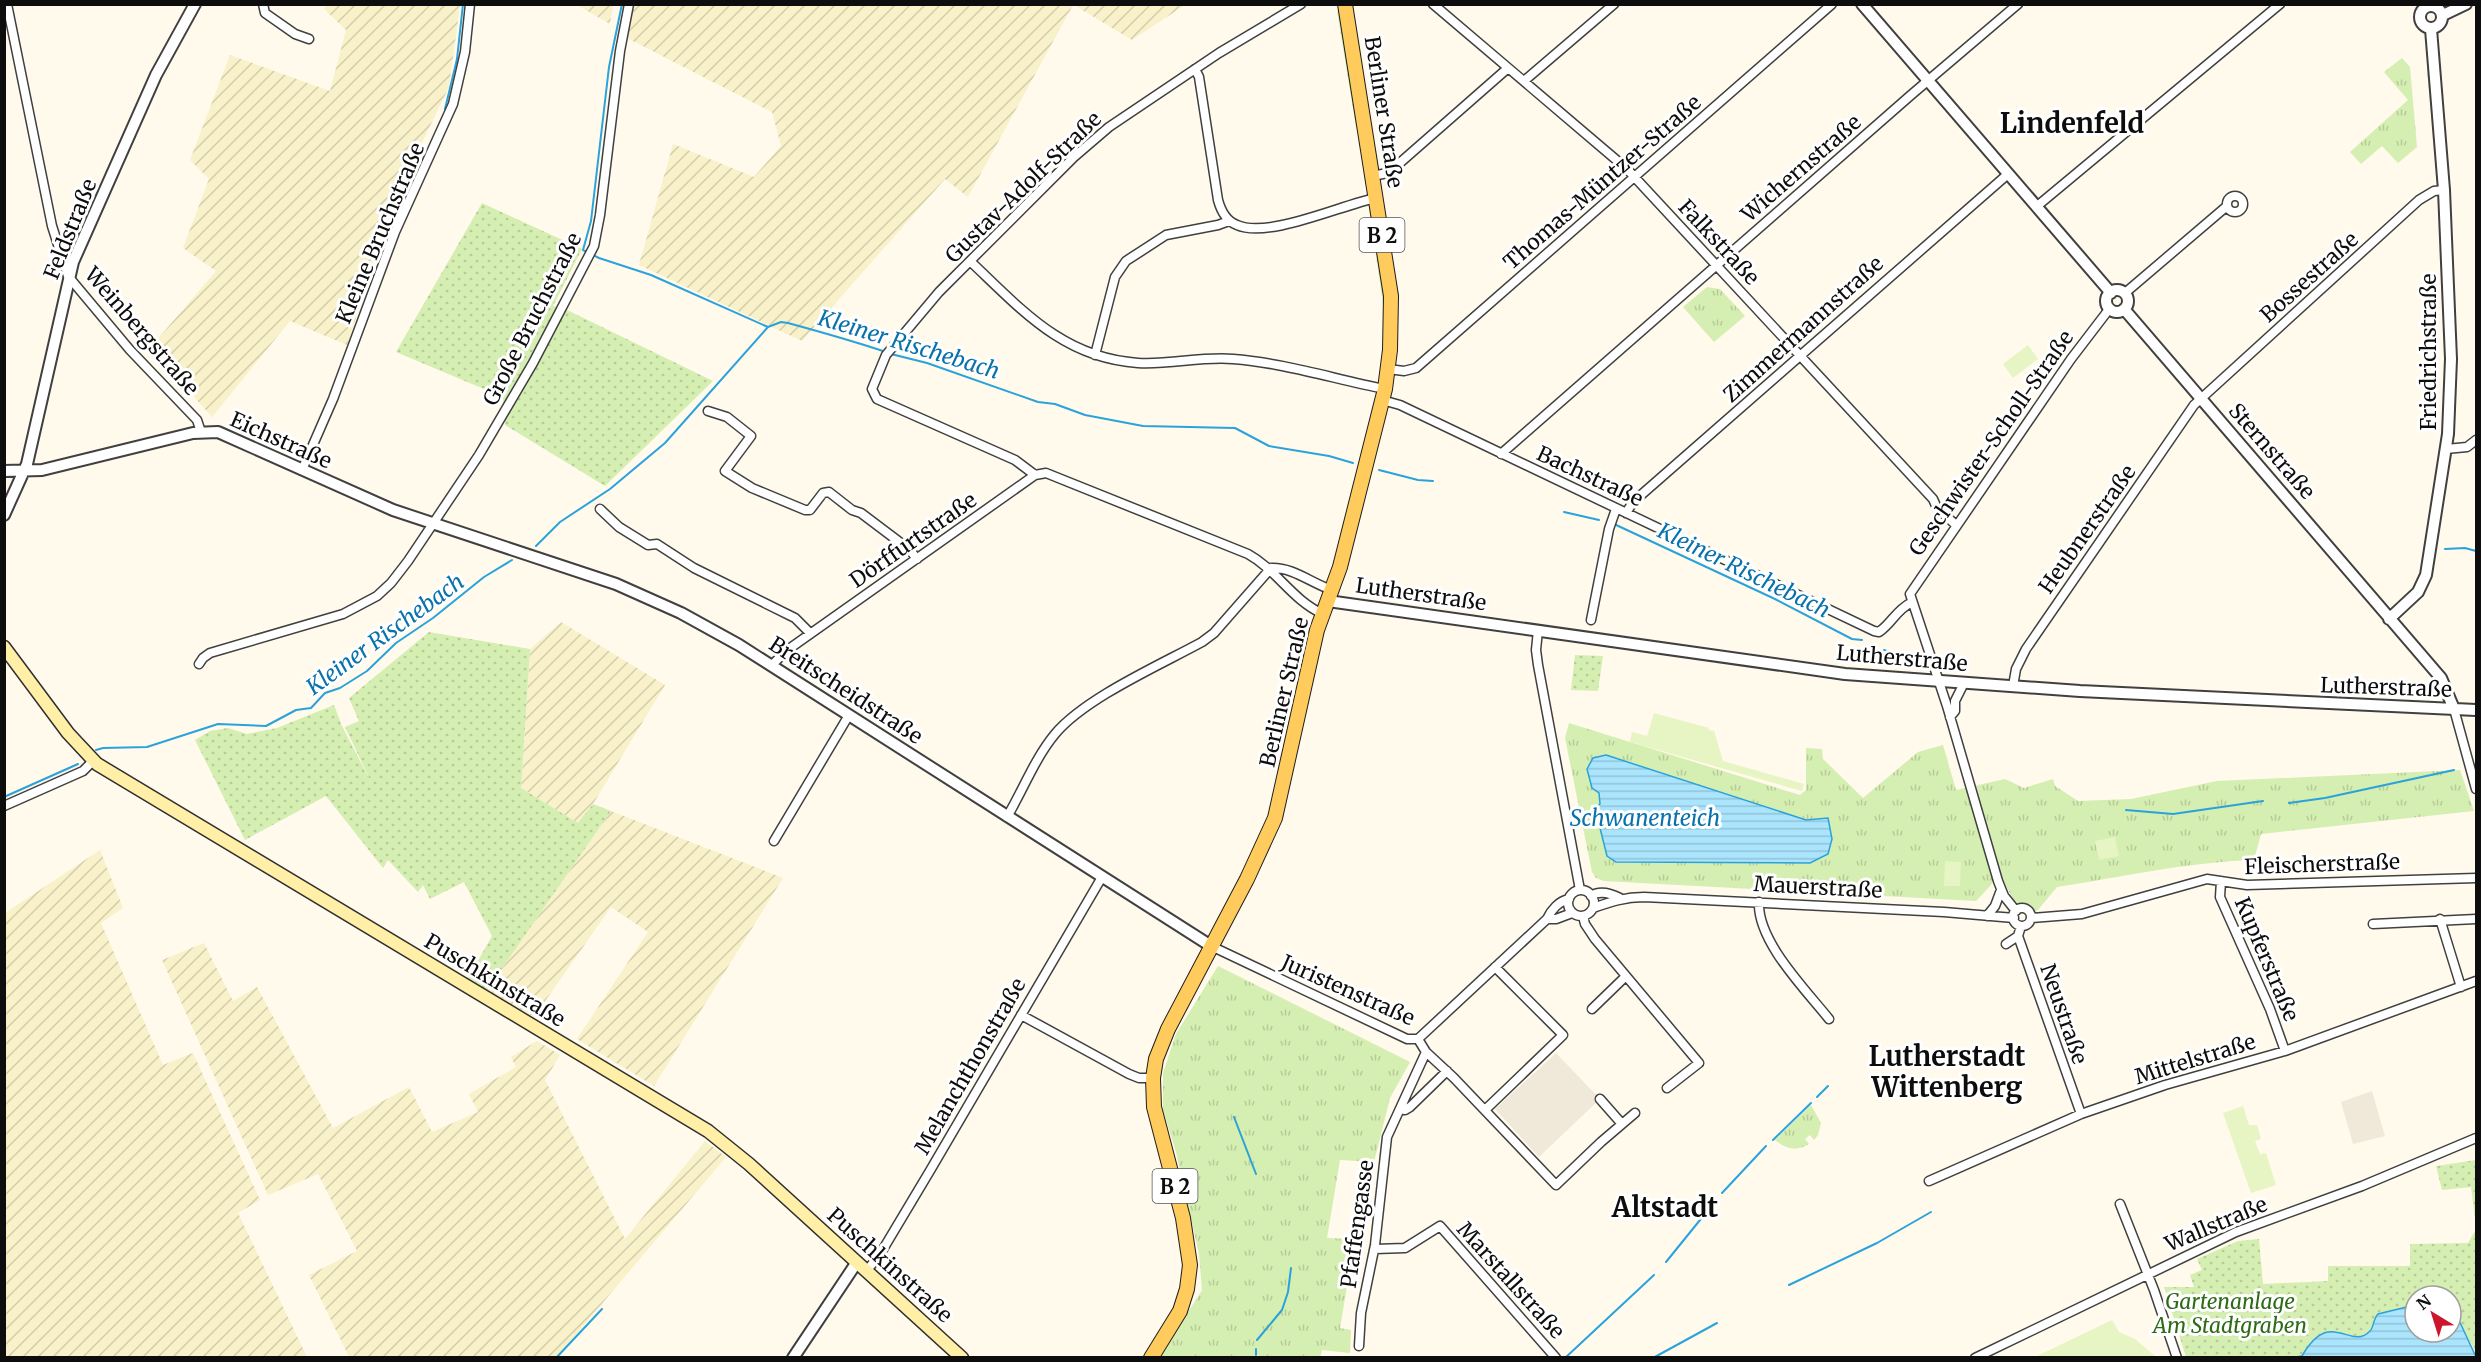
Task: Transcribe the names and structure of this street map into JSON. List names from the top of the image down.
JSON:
{
  "streets": {
    "main road": ["Berliner Straße", "B 2", "Puschkinstraße"],
    "street": [
      "Wichernstraße",
      "Thomas-Müntzer-Straße",
      "Gustav-Adolf-Straße",
      "Feldstraße",
      "Kleine Bruchstraße",
      "Falkstraße",
      "Bossestraße",
      "Große Bruchstraße",
      "Zimmermannstraße",
      "Weinbergstraße",
      "Friedrichstraße",
      "Eichstraße",
      "Geschwister-Scholl-Straße",
      "Sternstraße",
      "Bachstraße",
      "Heubnerstraße",
      "Dörffurtstraße",
      "Lutherstraße",
      "Breitscheidstraße",
      "Fleischerstraße",
      "Mauerstraße",
      "Kupferstraße",
      "Juristenstraße",
      "Neustraße",
      "Mittelstraße",
      "Melanchthonstraße",
      "Pfaffengasse",
      "Wallstraße",
      "Marstallstraße"
    ]
  },
  "crossings": [
    ["Berliner Straße", "Thomas-Müntzer-Straße"],
    ["Berliner Straße", "Bachstraße"],
    ["Berliner Straße", "Lutherstraße"],
    ["Berliner Straße", "Breitscheidstraße"],
    ["Berliner Straße", "Juristenstraße"],
    ["Wichernstraße", "Falkstraße"],
    ["Wichernstraße", "Bachstraße"],
    ["Thomas-Müntzer-Straße", "Falkstraße"],
    ["Gustav-Adolf-Straße", "Bachstraße"],
    ["Gustav-Adolf-Straße", "Dörffurtstraße"],
    ["Feldstraße", "Weinbergstraße"],
    ["Feldstraße", "Eichstraße"],
    ["Kleine Bruchstraße", "Eichstraße"],
    ["Falkstraße", "Zimmermannstraße"],
    ["Falkstraße", "Geschwister-Scholl-Straße"],
    ["Bossestraße", "Friedrichstraße"],
    ["Bossestraße", "Sternstraße"],
    ["Bossestraße", "Heubnerstraße"],
    ["Große Bruchstraße", "Eichstraße"],
    ["Große Bruchstraße", "Breitscheidstraße"],
    ["Zimmermannstraße", "Bachstraße"],
    ["Weinbergstraße", "Eichstraße"],
    ["Friedrichstraße", "Sternstraße"],
    ["Eichstraße", "Breitscheidstraße"],
    ["Geschwister-Scholl-Straße", "Sternstraße"],
    ["Geschwister-Scholl-Straße", "Bachstraße"],
    ["Sternstraße", "Heubnerstraße"],
    ["Heubnerstraße", "Lutherstraße"],
    ["Dörffurtstraße", "Breitscheidstraße"],
    ["Breitscheidstraße", "Juristenstraße"],
    ["Breitscheidstraße", "Melanchthonstraße"],
    ["Fleischerstraße", "Mauerstraße"],
    ["Fleischerstraße", "Kupferstraße"],
    ["Kupferstraße", "Mittelstraße"],
    ["Puschkinstraße", "Melanchthonstraße"],
    ["Juristenstraße", "Pfaffengasse"],
    ["Neustraße", "Mittelstraße"],
    ["Pfaffengasse", "Marstallstraße"]
  ],
  "districts": ["Lindenfeld", "Lutherstadt Wittenberg", "Altstadt"],
  "water": ["Kleiner Rischebach", "Schwanenteich"],
  "parks": ["Gartenanlage Am Stadtgraben"],
  "north": "top left"
}
